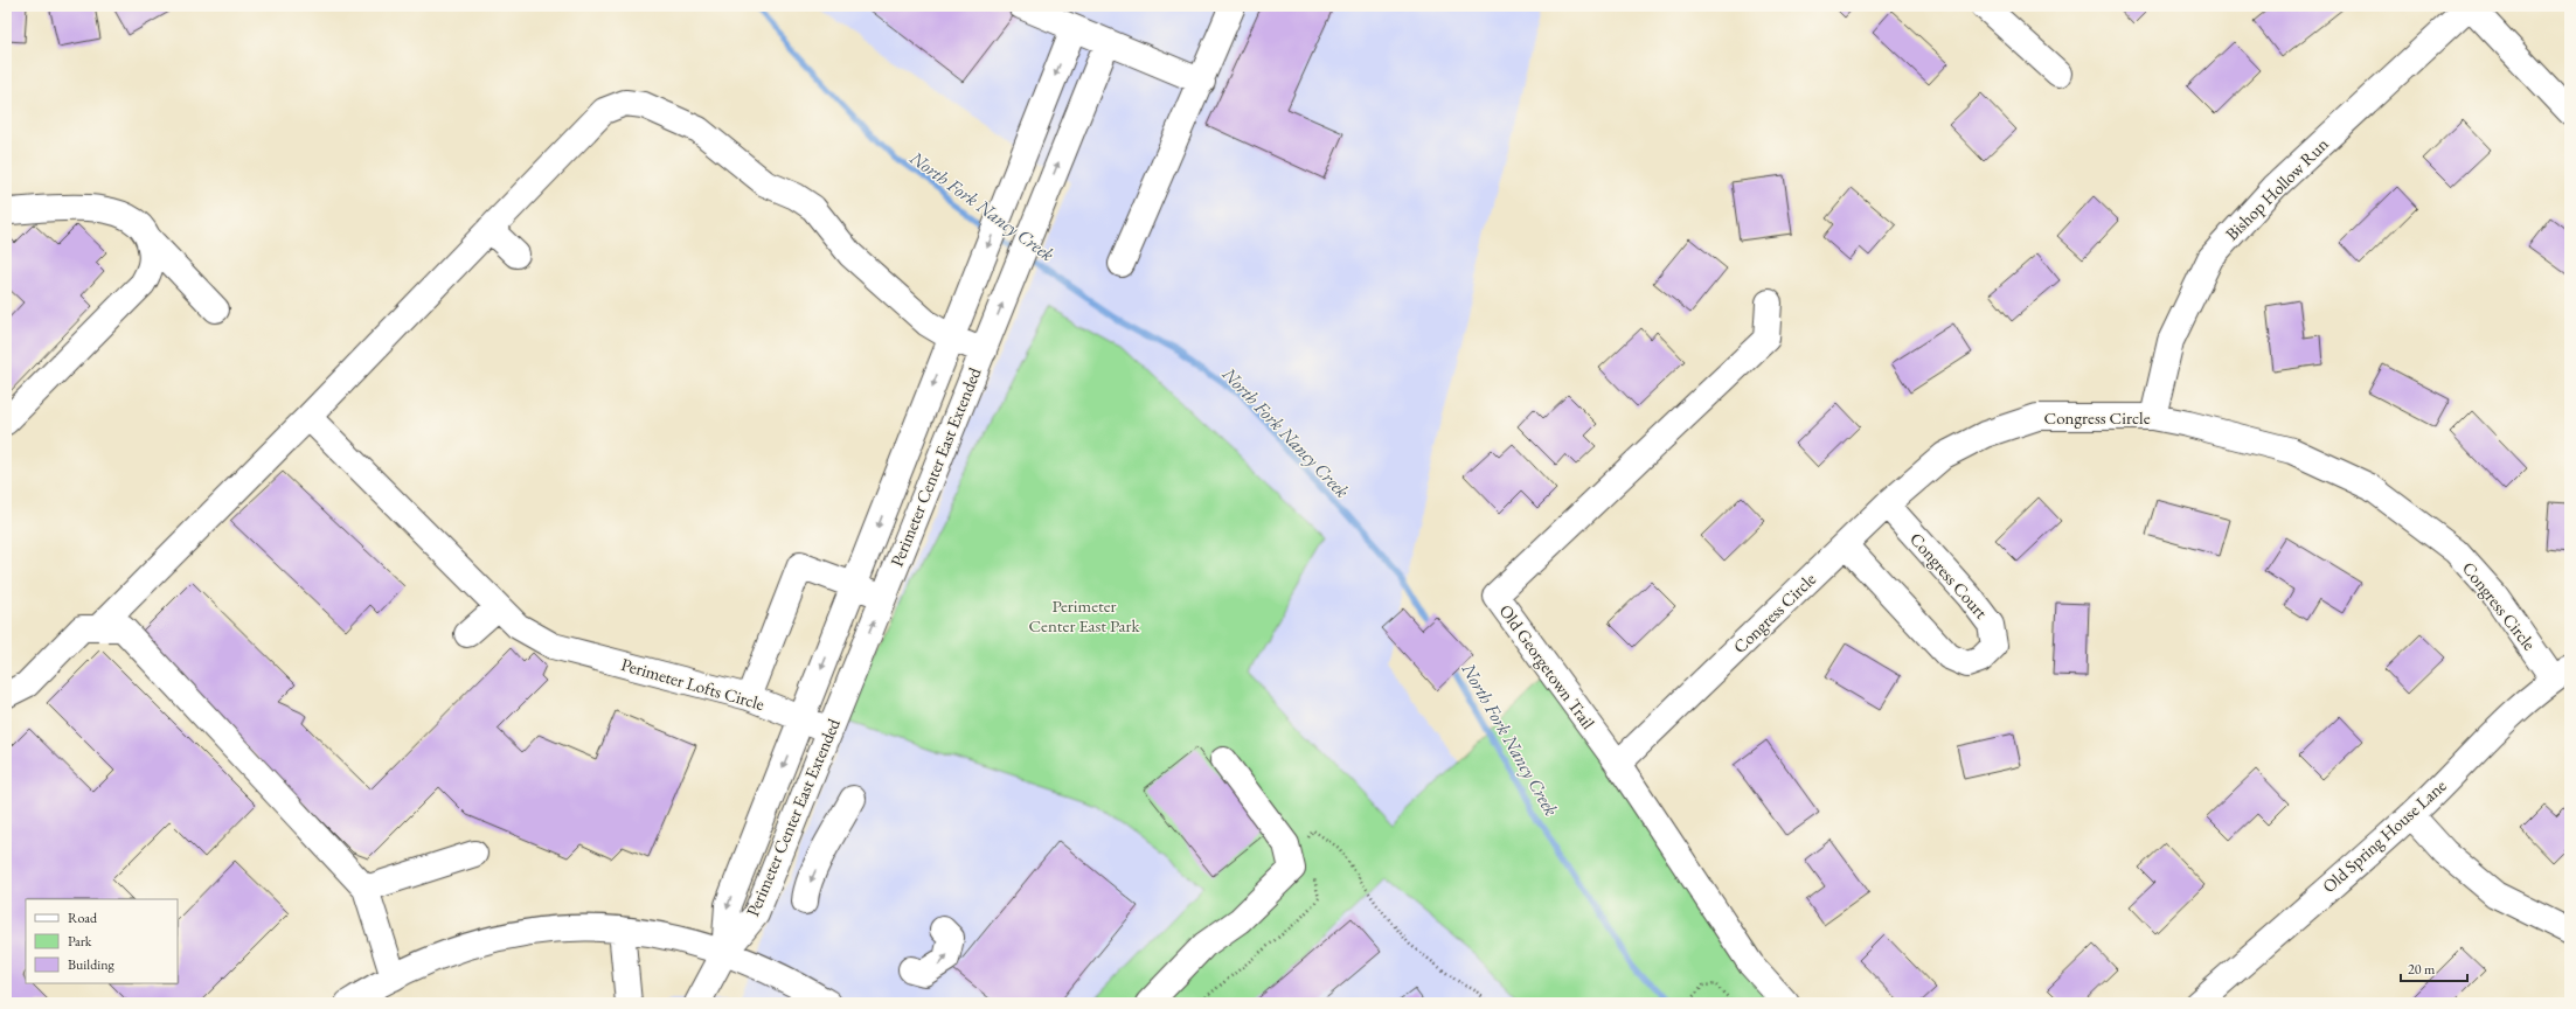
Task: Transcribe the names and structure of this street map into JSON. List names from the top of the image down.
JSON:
{
  "streets": {
    "street": [
      "Bishop Hollow Run",
      "Congress Circle",
      "Perimeter Center East Extended",
      "Congress Court",
      "Old Georgetown Trail",
      "Perimeter Lofts Circle",
      "Old Spring House Lane"
    ]
  },
  "crossings": [
    ["Bishop Hollow Run", "Congress Circle"],
    ["Congress Circle", "Congress Court"],
    ["Congress Circle", "Old Georgetown Trail"],
    ["Congress Circle", "Old Spring House Lane"],
    ["Perimeter Center East Extended", "Perimeter Lofts Circle"]
  ],
  "water": ["North Fork Nancy Creek"],
  "parks": ["Perimeter Center East Park"],
  "legend": ["Road", "Park", "Building"],
  "scale_bar": "20 m"
}
